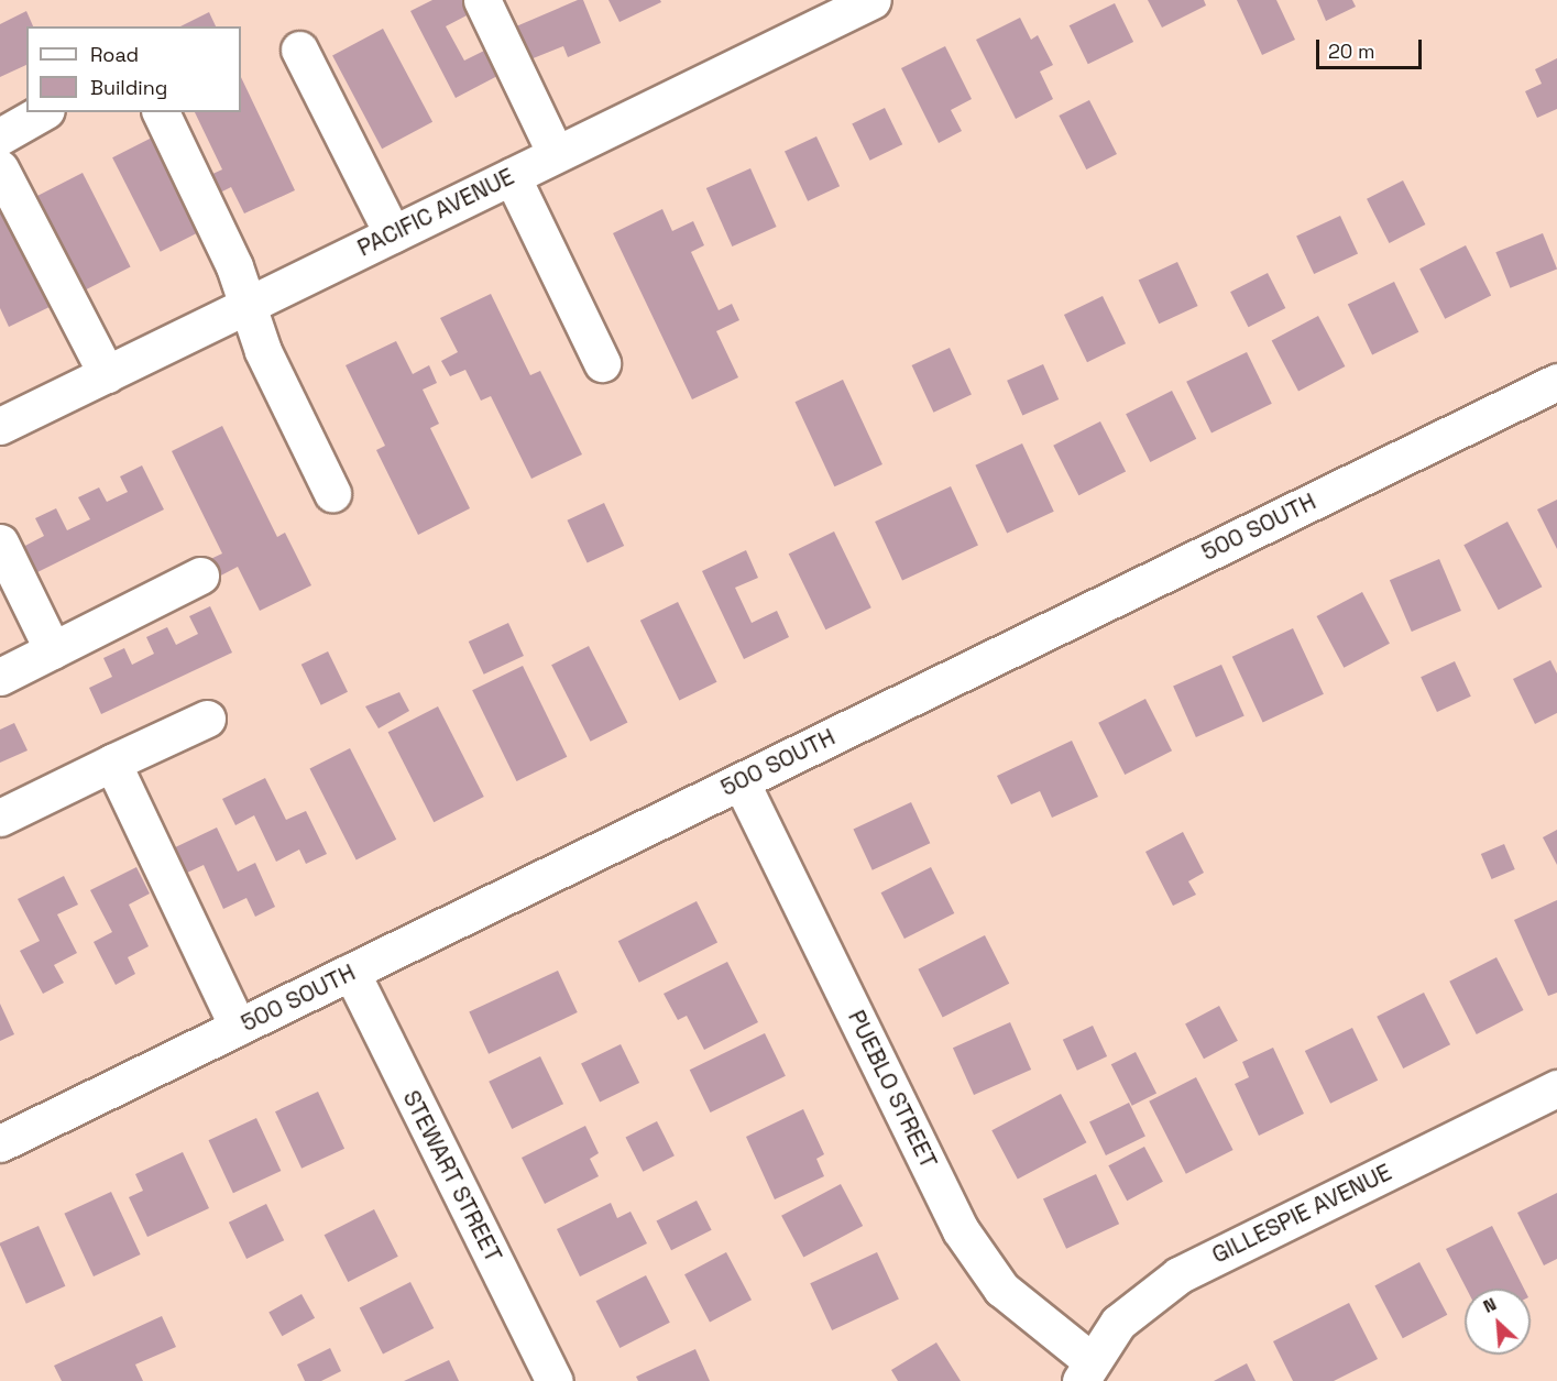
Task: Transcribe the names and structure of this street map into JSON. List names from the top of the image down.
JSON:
{
  "streets": {
    "street": [
      "PACIFIC AVENUE",
      "500 SOUTH",
      "PUEBLO STREET",
      "STEWART STREET",
      "GILLESPIE AVENUE"
    ]
  },
  "crossings": [
    ["500 SOUTH", "PUEBLO STREET"],
    ["500 SOUTH", "STEWART STREET"],
    ["PUEBLO STREET", "GILLESPIE AVENUE"]
  ],
  "legend": ["Road", "Building"],
  "scale_bar": "20 m",
  "north": "top left"
}
